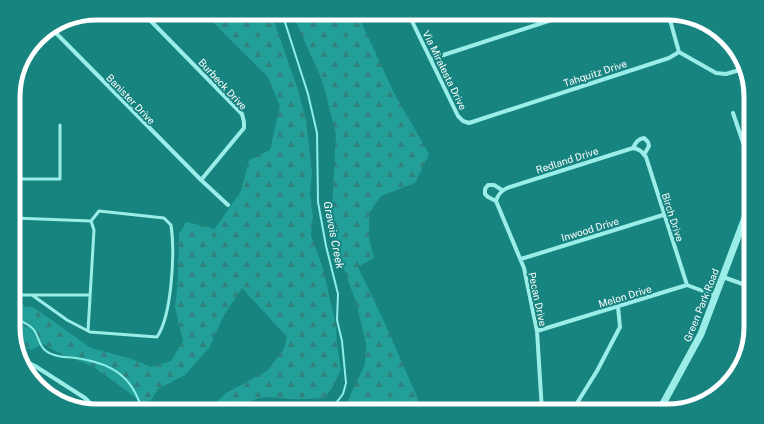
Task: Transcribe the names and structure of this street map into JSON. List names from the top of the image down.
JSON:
{
  "streets": {
    "street": [
      "Via Miralesta Drive",
      "Tahquitz Drive",
      "Burbeck Drive",
      "Banister Drive",
      "Redland Drive",
      "Birch Drive",
      "Inwood Drive",
      "Melon Drive",
      "Pecan Drive",
      "Green Park Road"
    ]
  },
  "crossings": [
    ["Via Miralesta Drive", "Tahquitz Drive"],
    ["Burbeck Drive", "Banister Drive"],
    ["Redland Drive", "Birch Drive"],
    ["Redland Drive", "Pecan Drive"],
    ["Birch Drive", "Inwood Drive"],
    ["Birch Drive", "Melon Drive"],
    ["Inwood Drive", "Pecan Drive"],
    ["Melon Drive", "Pecan Drive"]
  ],
  "water": ["Gravois Creek"]
}
